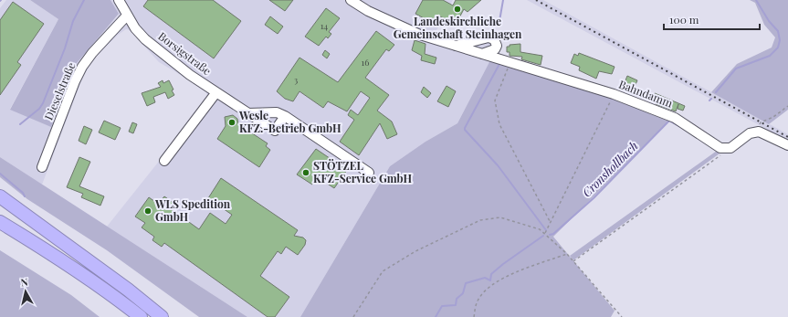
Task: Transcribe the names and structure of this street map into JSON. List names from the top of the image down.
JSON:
{
  "streets": {
    "street": ["Borsigstraße", "Dieselstraße", "Bahndamm"]
  },
  "crossings": [
    ["Borsigstraße", "Dieselstraße"]
  ],
  "water": ["Cronshollbach"],
  "places": [
    "Landeskirchliche Gemeinschaft Steinhagen",
    "Wesle KFZ.-Betrieb GmbH",
    "STÖTZEL KFZ-Service GmbH",
    "WLS Spedition GmbH"
  ],
  "house_numbers": ["14", "16", "3"],
  "scale_bar": "100 m",
  "north": "top"
}
